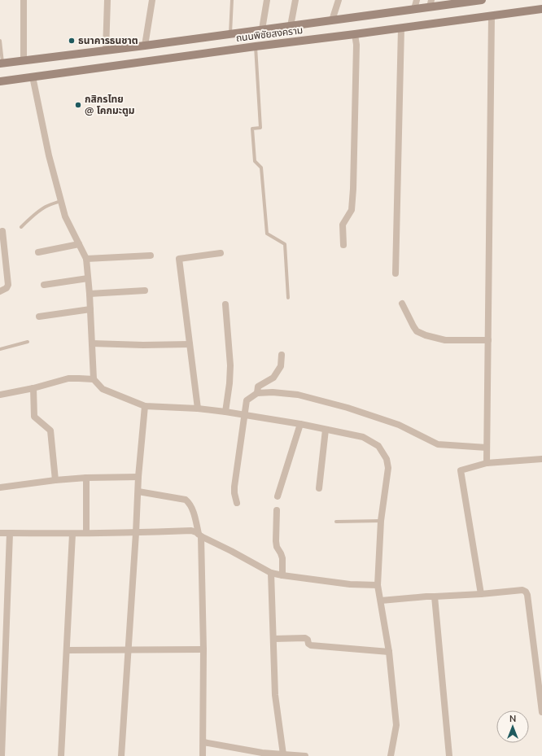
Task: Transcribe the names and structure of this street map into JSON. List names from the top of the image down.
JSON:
{
  "streets": {
    "main road": ["ถนนพิชัยสงคราม"]
  },
  "places": ["ธนาคารธนชาต", "กสิกรไทย @ โคกมะตูม"],
  "north": "top"
}
